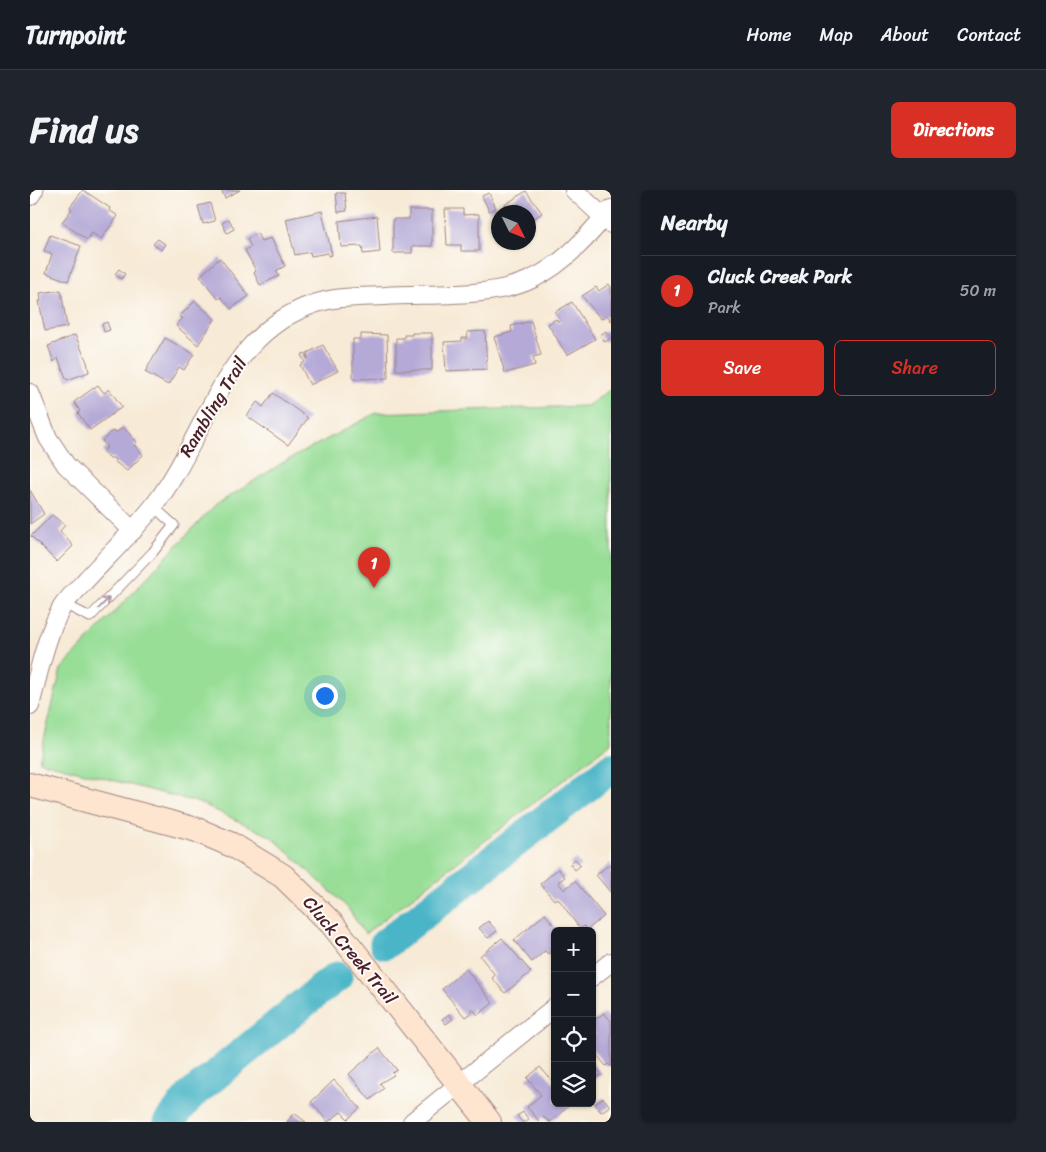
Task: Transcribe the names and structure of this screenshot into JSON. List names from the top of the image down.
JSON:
{
  "streets": {
    "street": ["Rambling Trail", "Cluck Creek Trail"]
  },
  "north": "bottom right",
  "page": {
    "header": "Turnpoint",
    "nav": [
      "Home",
      "Map",
      "About",
      "Contact"
    ],
    "title": "Find us",
    "buttons": [
      "Directions",
      ["Save", "Share"]
    ],
    "heading": "Nearby",
    "list": [
      {
        "mark": "1",
        "name": "Cluck Creek Park",
        "note": "Park",
        "value": "50 m"
      }
    ],
    "pins": "1",
    "map_buttons": ["+", "−"]
  }
}
